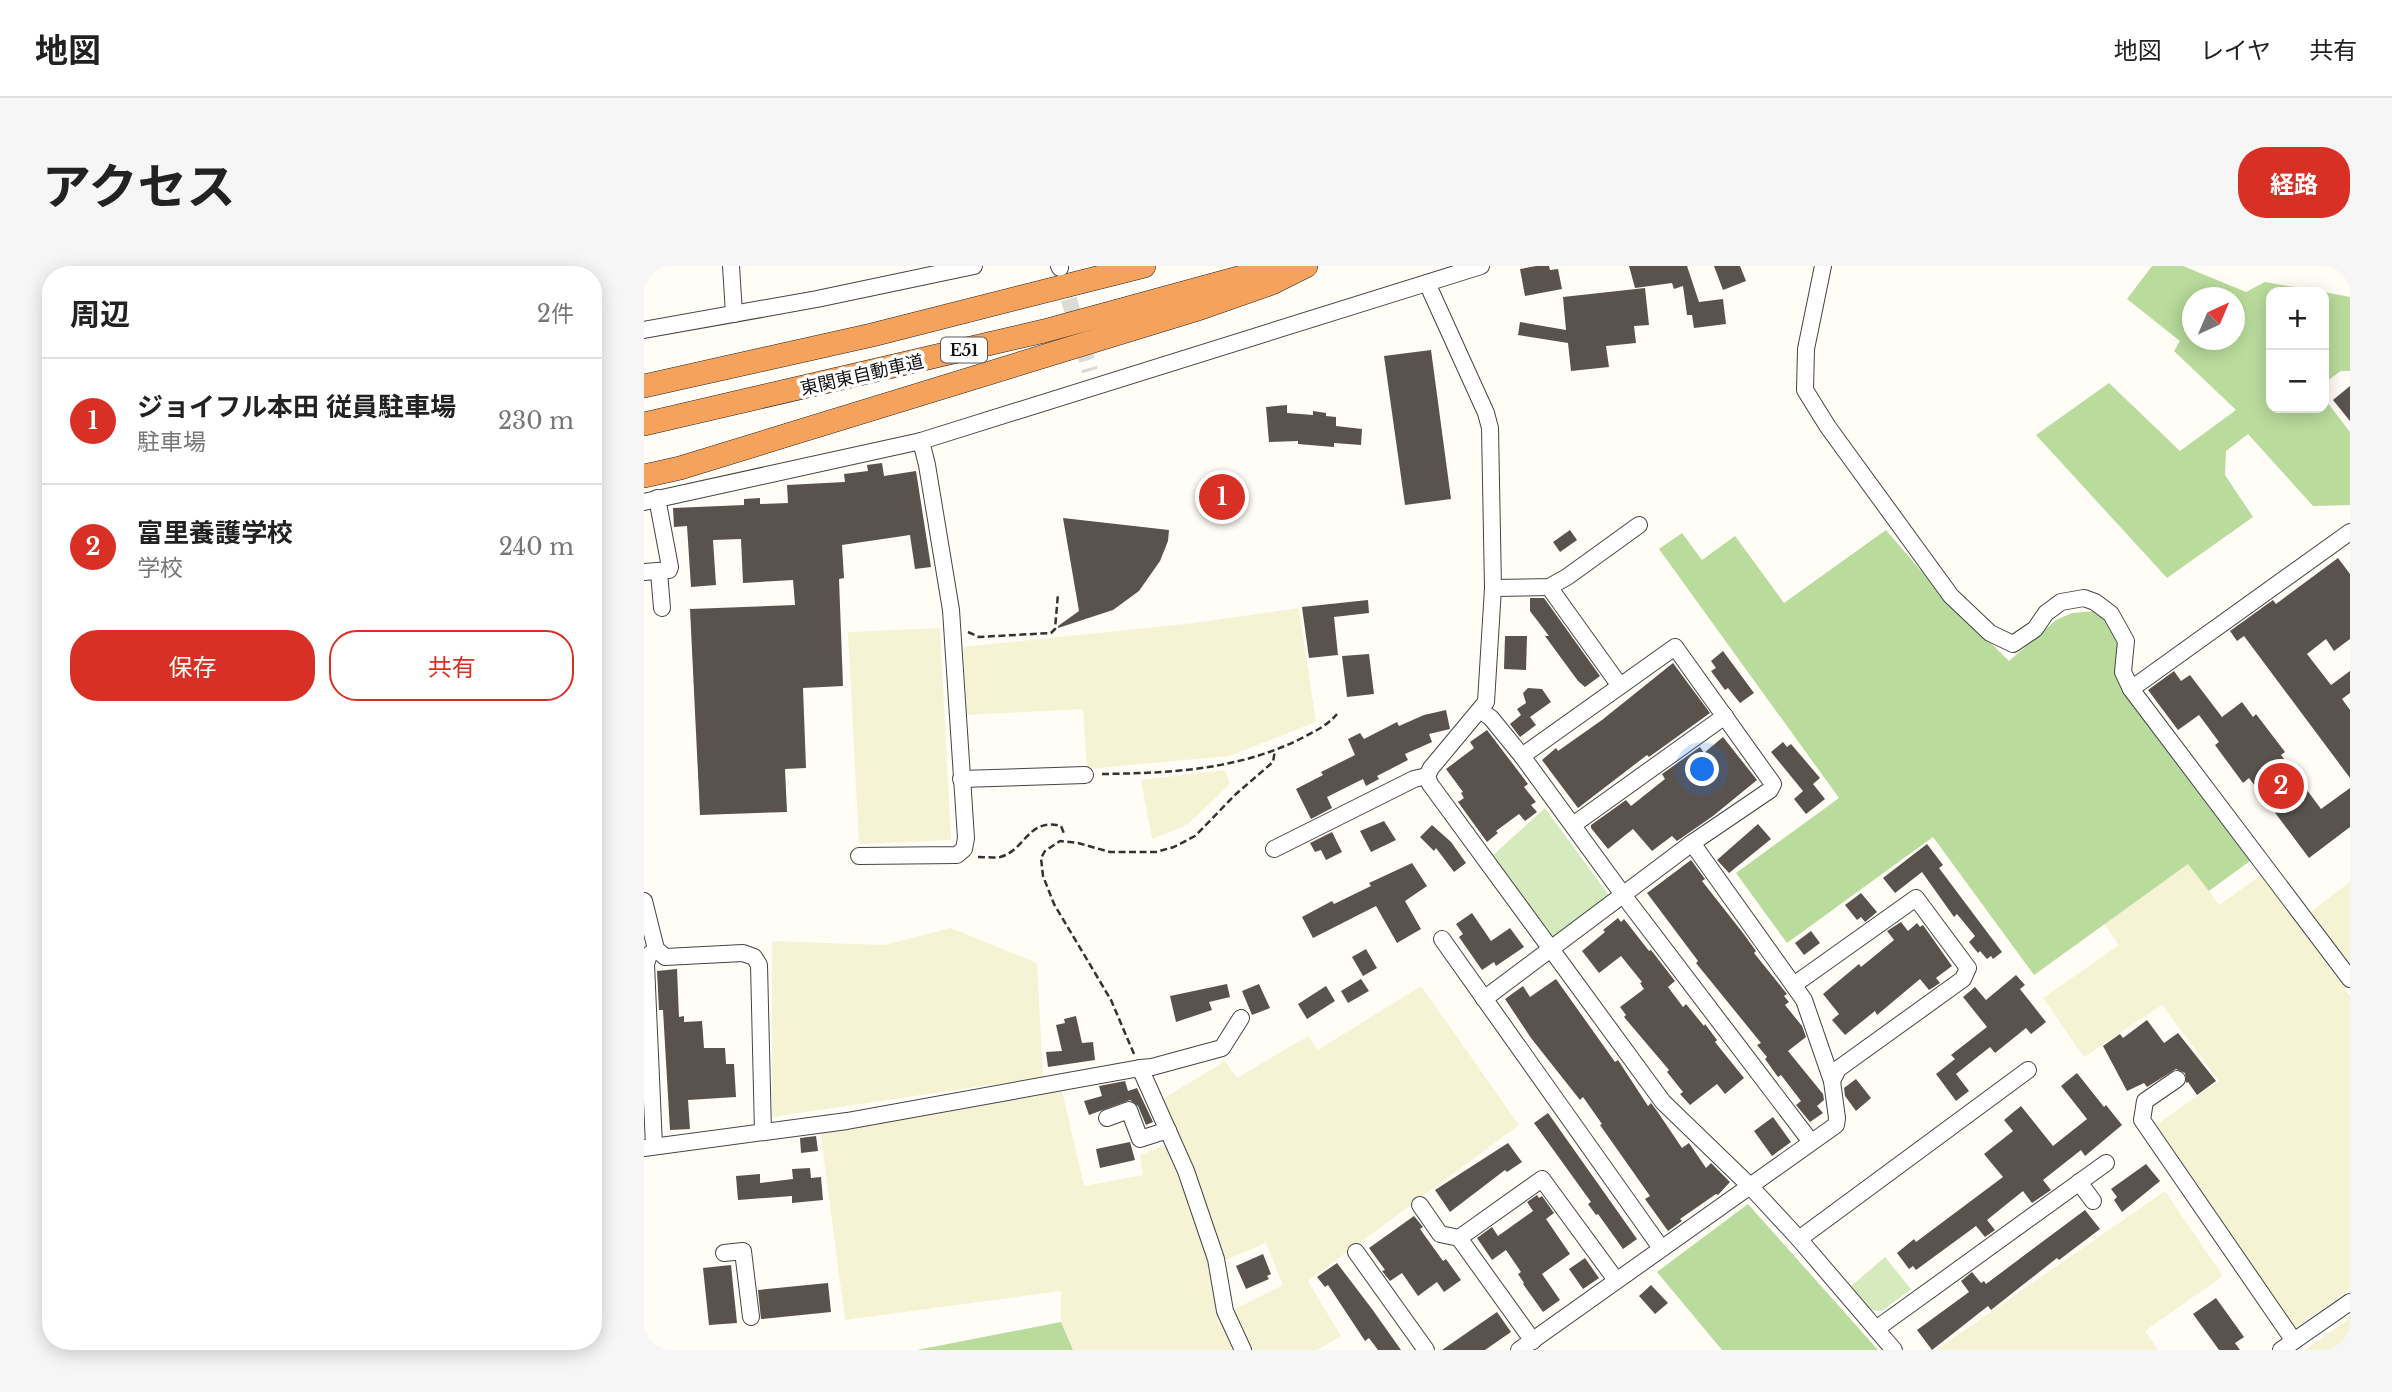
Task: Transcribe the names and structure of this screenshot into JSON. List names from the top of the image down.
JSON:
{
  "streets": {
    "highway": ["E51", "東関東自動車道"]
  },
  "north": "top right",
  "page": {
    "header": "地図",
    "nav": ["地図", "レイヤ", "共有"],
    "title": "アクセス",
    "buttons": [
      "経路",
      ["保存", "共有"]
    ],
    "heading": ["周辺", "2件"],
    "map_buttons": ["+", "−"],
    "list": [
      {
        "mark": "1",
        "name": "ジョイフル本田 従員駐車場",
        "note": "駐車場",
        "value": "230 m"
      },
      {
        "mark": "2",
        "name": "富里養護学校",
        "note": "学校",
        "value": "240 m"
      }
    ],
    "pins": ["1", "2"]
  }
}
